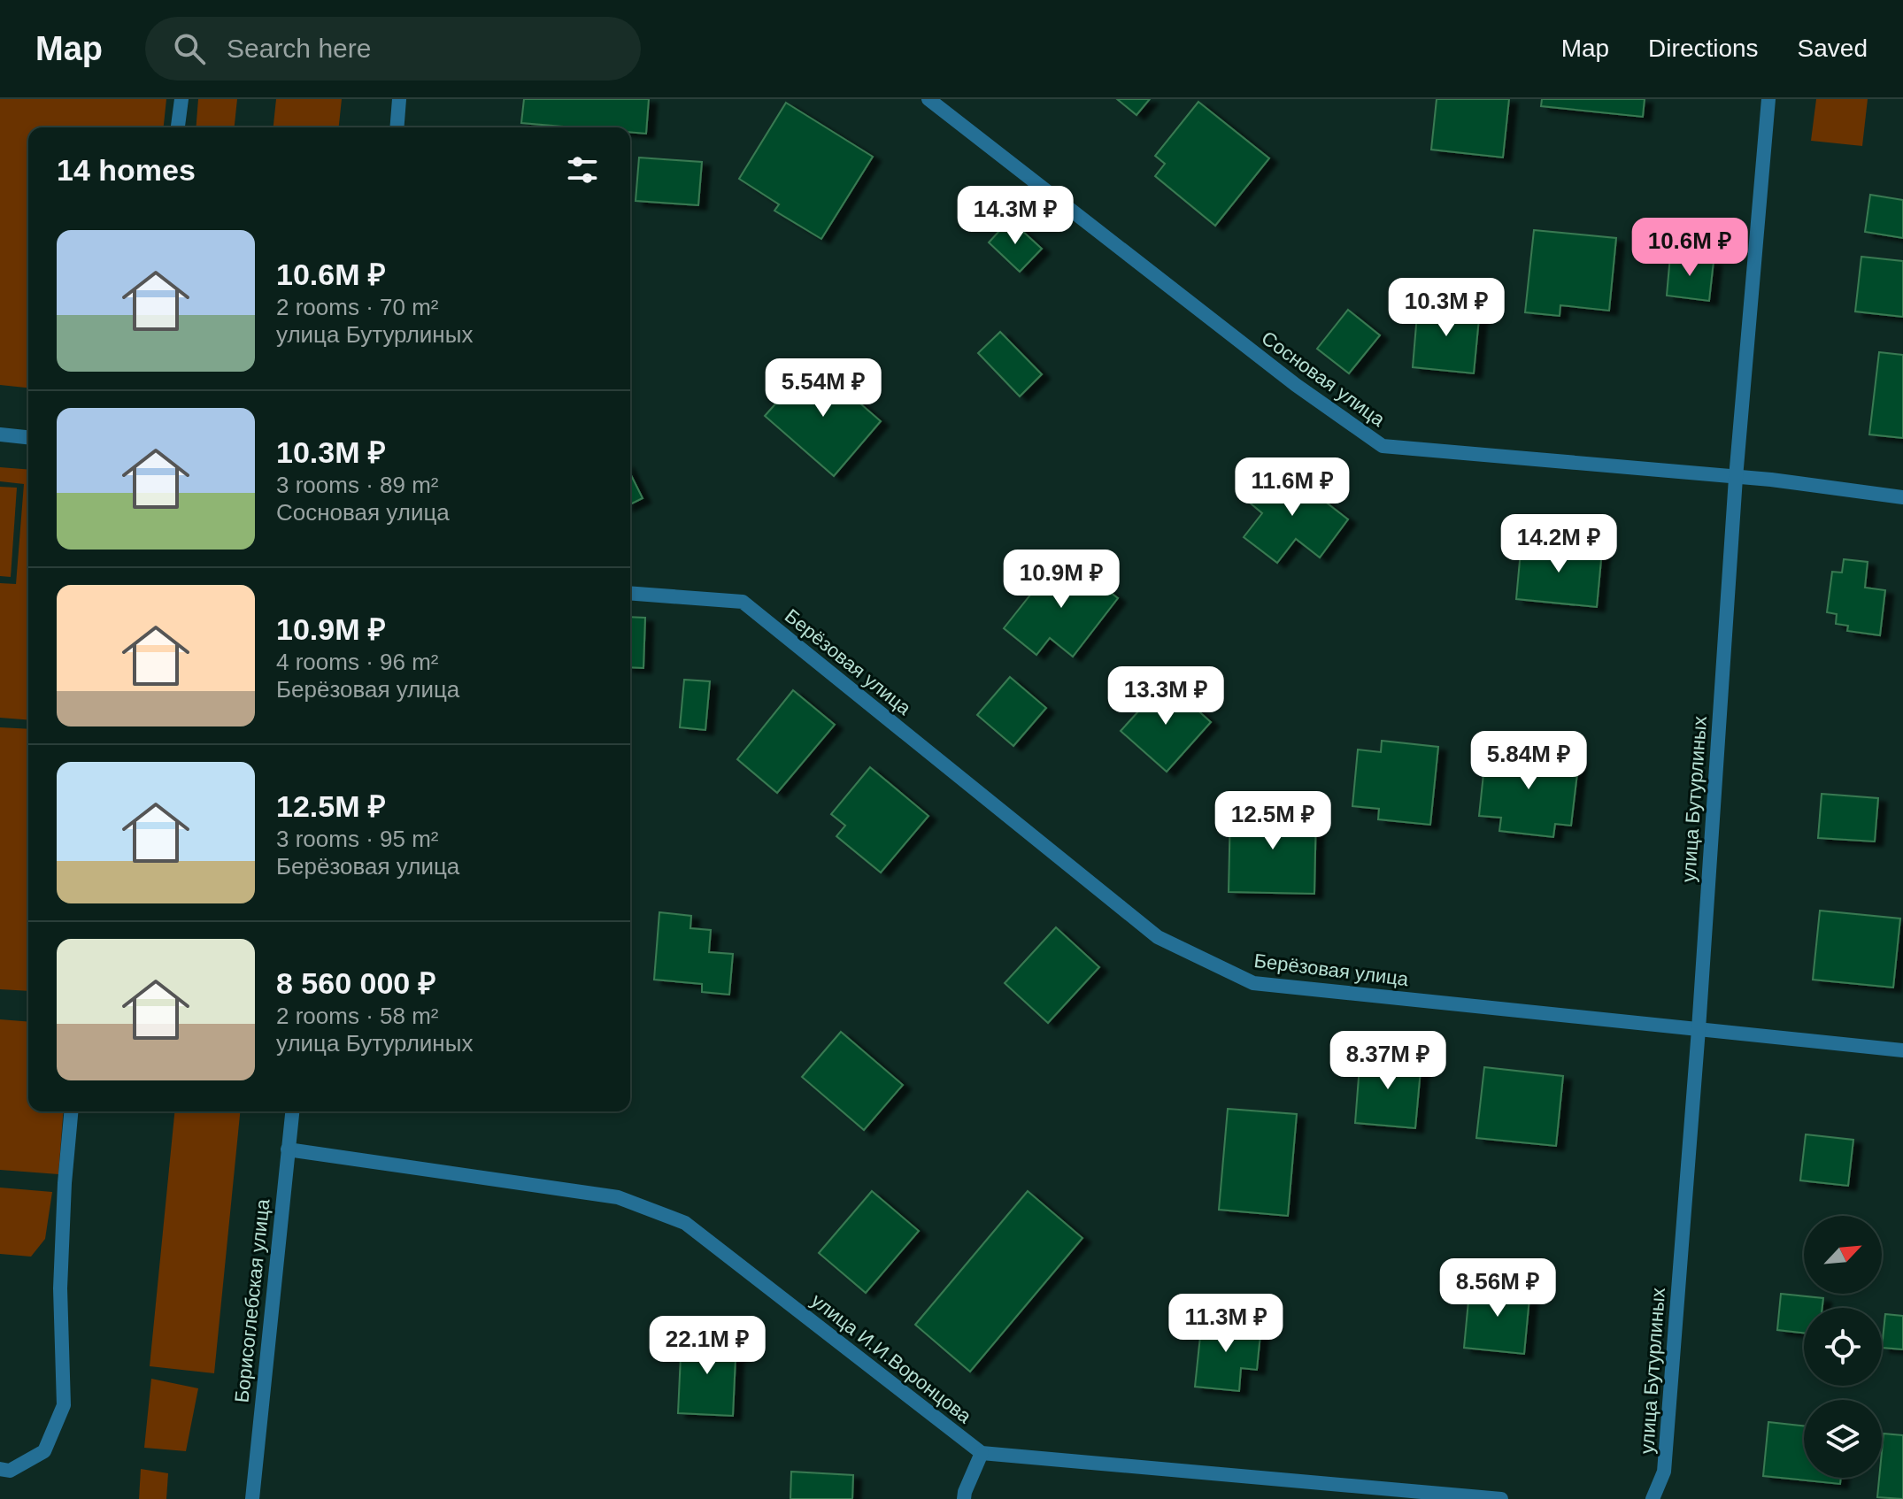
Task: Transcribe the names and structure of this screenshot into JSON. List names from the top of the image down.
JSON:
{
  "streets": {
    "street": [
      "Сосновая улица",
      "Берёзовая улица",
      "улица Бутурлиных",
      "Борисоглебская улица",
      "улица И.И.Воронцова"
    ]
  },
  "crossings": [
    ["Сосновая улица", "улица Бутурлиных"],
    ["Берёзовая улица", "улица Бутурлиных"],
    ["Борисоглебская улица", "улица И.И.Воронцова"]
  ],
  "north": "top right",
  "page": {
    "header": "Map",
    "search": "Search here",
    "nav": ["Map", "Directions", "Saved"],
    "heading": "14 homes",
    "price": [
      "14.3M ₽",
      "10.6M ₽",
      "10.3M ₽",
      "5.54M ₽",
      "11.6M ₽",
      "14.2M ₽",
      "10.9M ₽",
      "13.3M ₽",
      "5.84M ₽",
      "12.5M ₽",
      "8.37M ₽",
      "8.56M ₽",
      "11.3M ₽",
      "22.1M ₽"
    ],
    "list": [
      {
        "name": "10.6M ₽",
        "note": "2 rooms · 70 m² · улица Бутурлиных"
      },
      {
        "name": "10.3M ₽",
        "note": "3 rooms · 89 m² · Сосновая улица"
      },
      {
        "name": "10.9M ₽",
        "note": "4 rooms · 96 m² · Берёзовая улица"
      },
      {
        "name": "12.5M ₽",
        "note": "3 rooms · 95 m² · Берёзовая улица"
      },
      {
        "name": "8 560 000 ₽",
        "note": "2 rooms · 58 m² · улица Бутурлиных"
      }
    ]
  }
}
